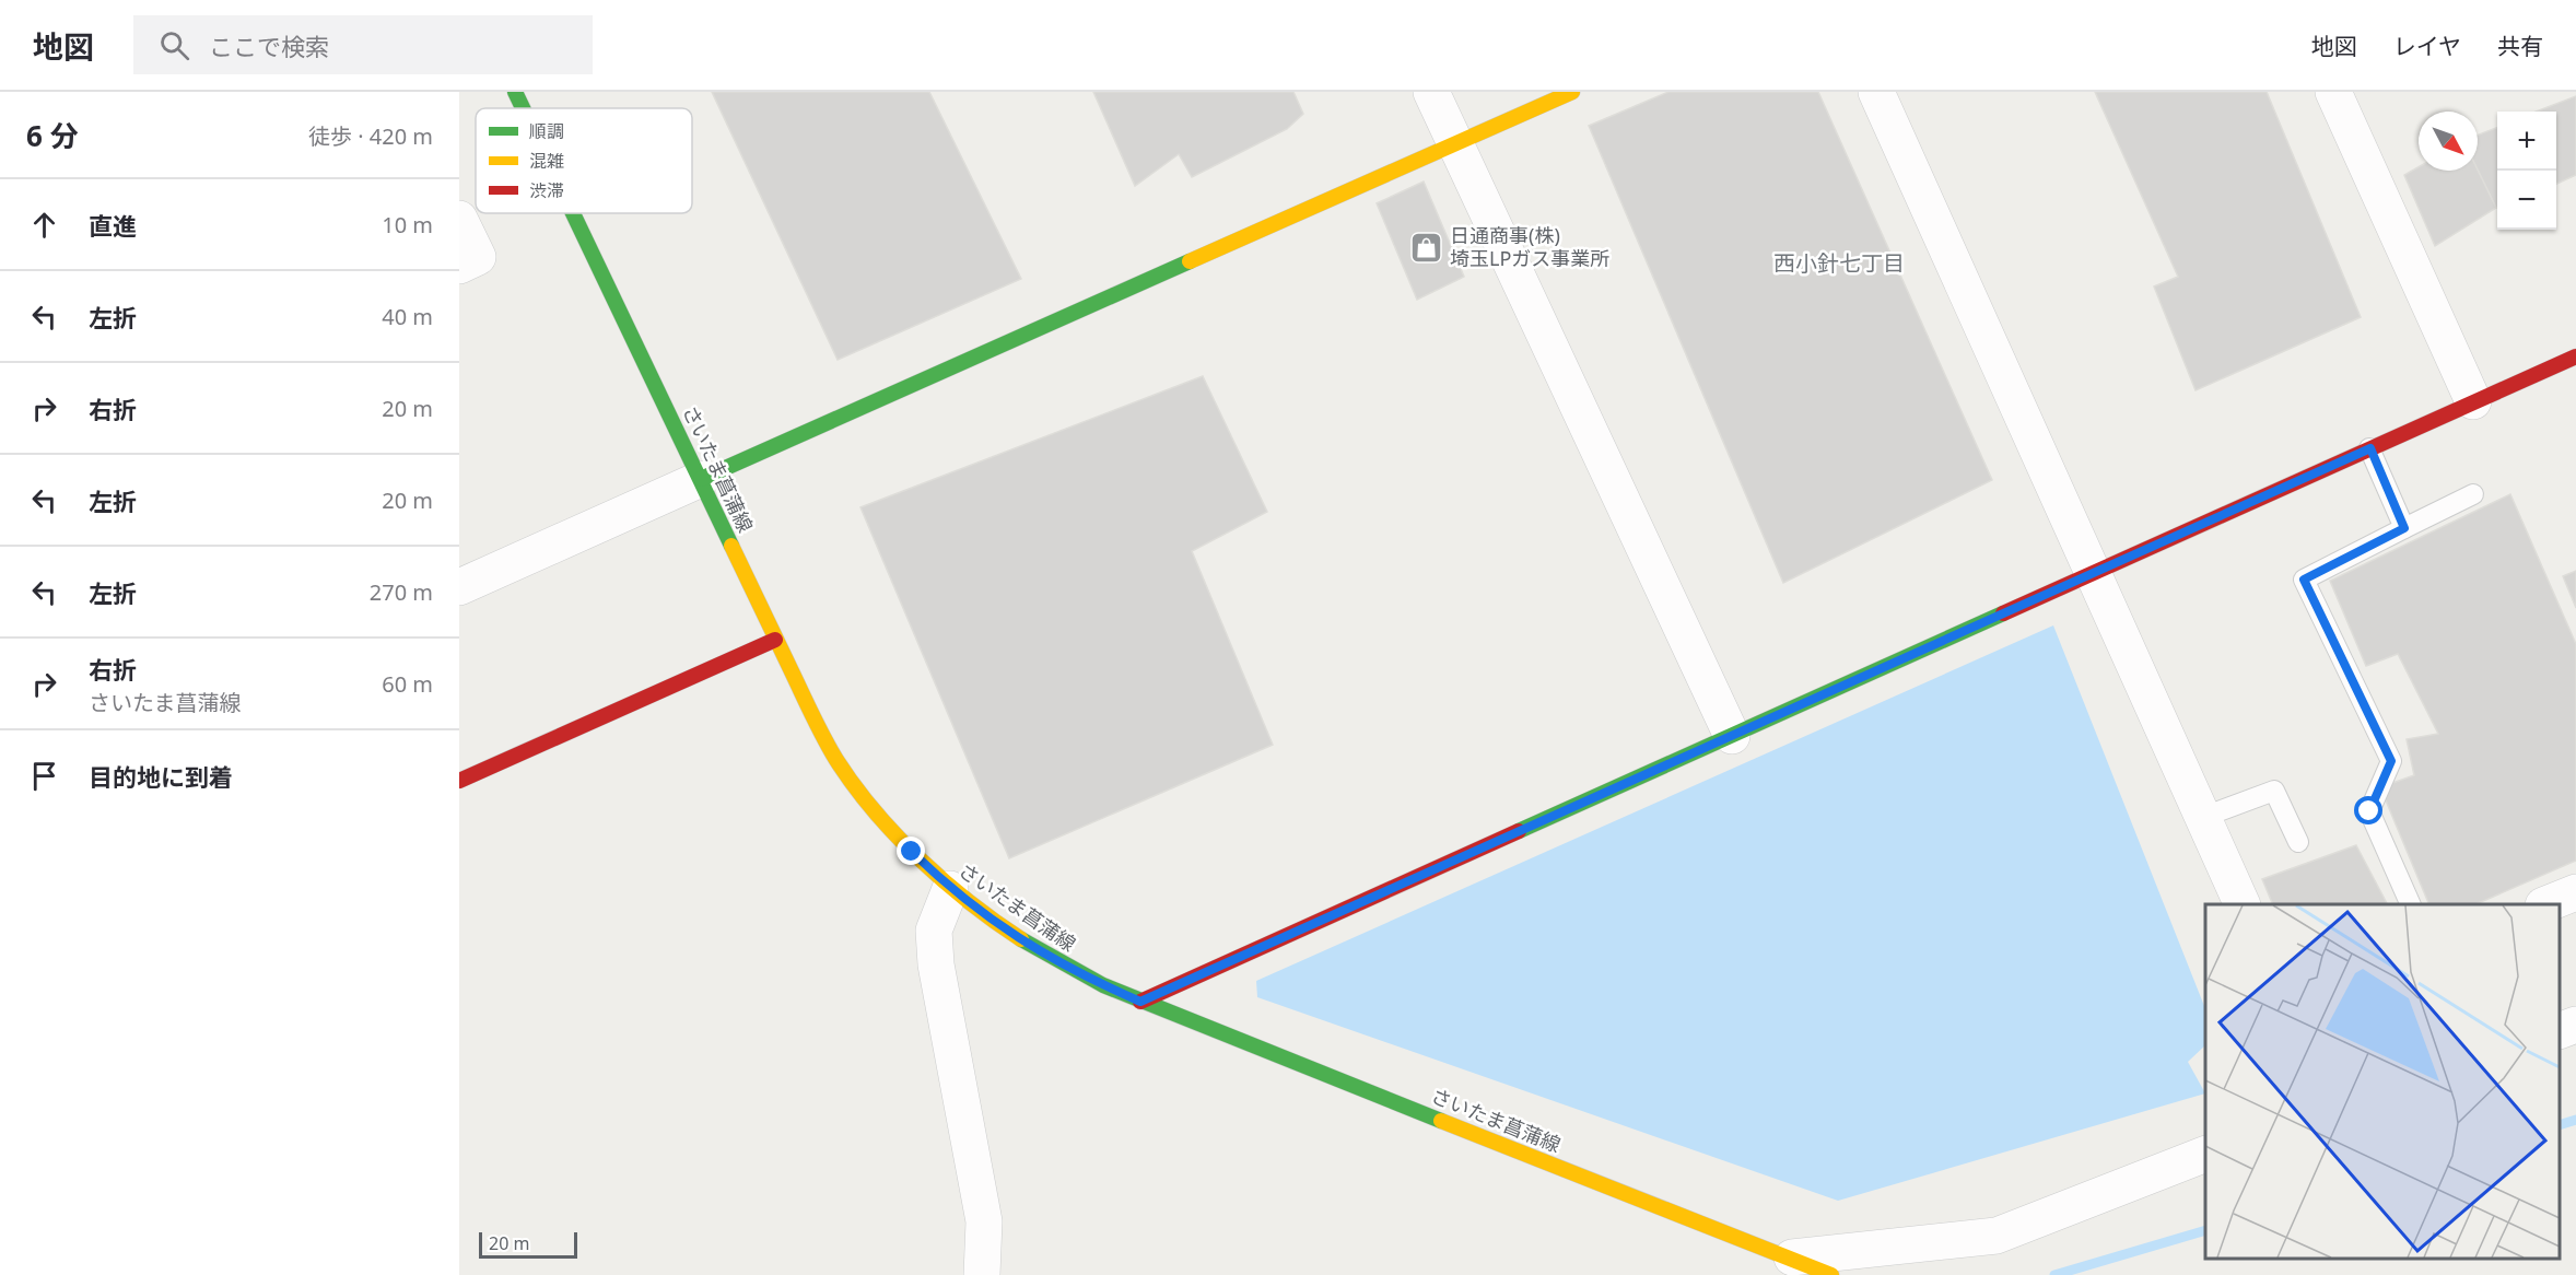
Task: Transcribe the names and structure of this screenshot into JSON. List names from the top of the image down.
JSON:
{
  "streets": {
    "street": ["さいたま菖蒲線"]
  },
  "districts": ["西小針七丁目"],
  "places": {
    "shop": ["日通商事(株) 埼玉LPガス事業所"]
  },
  "legend": ["順調", "混雑", "渋滞"],
  "scale_bar": "20 m",
  "north": "bottom right",
  "page": {
    "header": "地図",
    "search": "ここで検索",
    "nav": ["地図", "レイヤ", "共有"],
    "heading": ["6 分", "徒歩 · 420 m"],
    "map_buttons": ["+", "−"],
    "list": [
      ["直進", "10 m"],
      ["左折", "40 m"],
      ["右折", "20 m"],
      ["左折", "20 m"],
      ["左折", "270 m"],
      ["右折", "さいたま菖蒲線", "60 m"],
      "目的地に到着"
    ],
    "scale": "20 m"
  }
}
